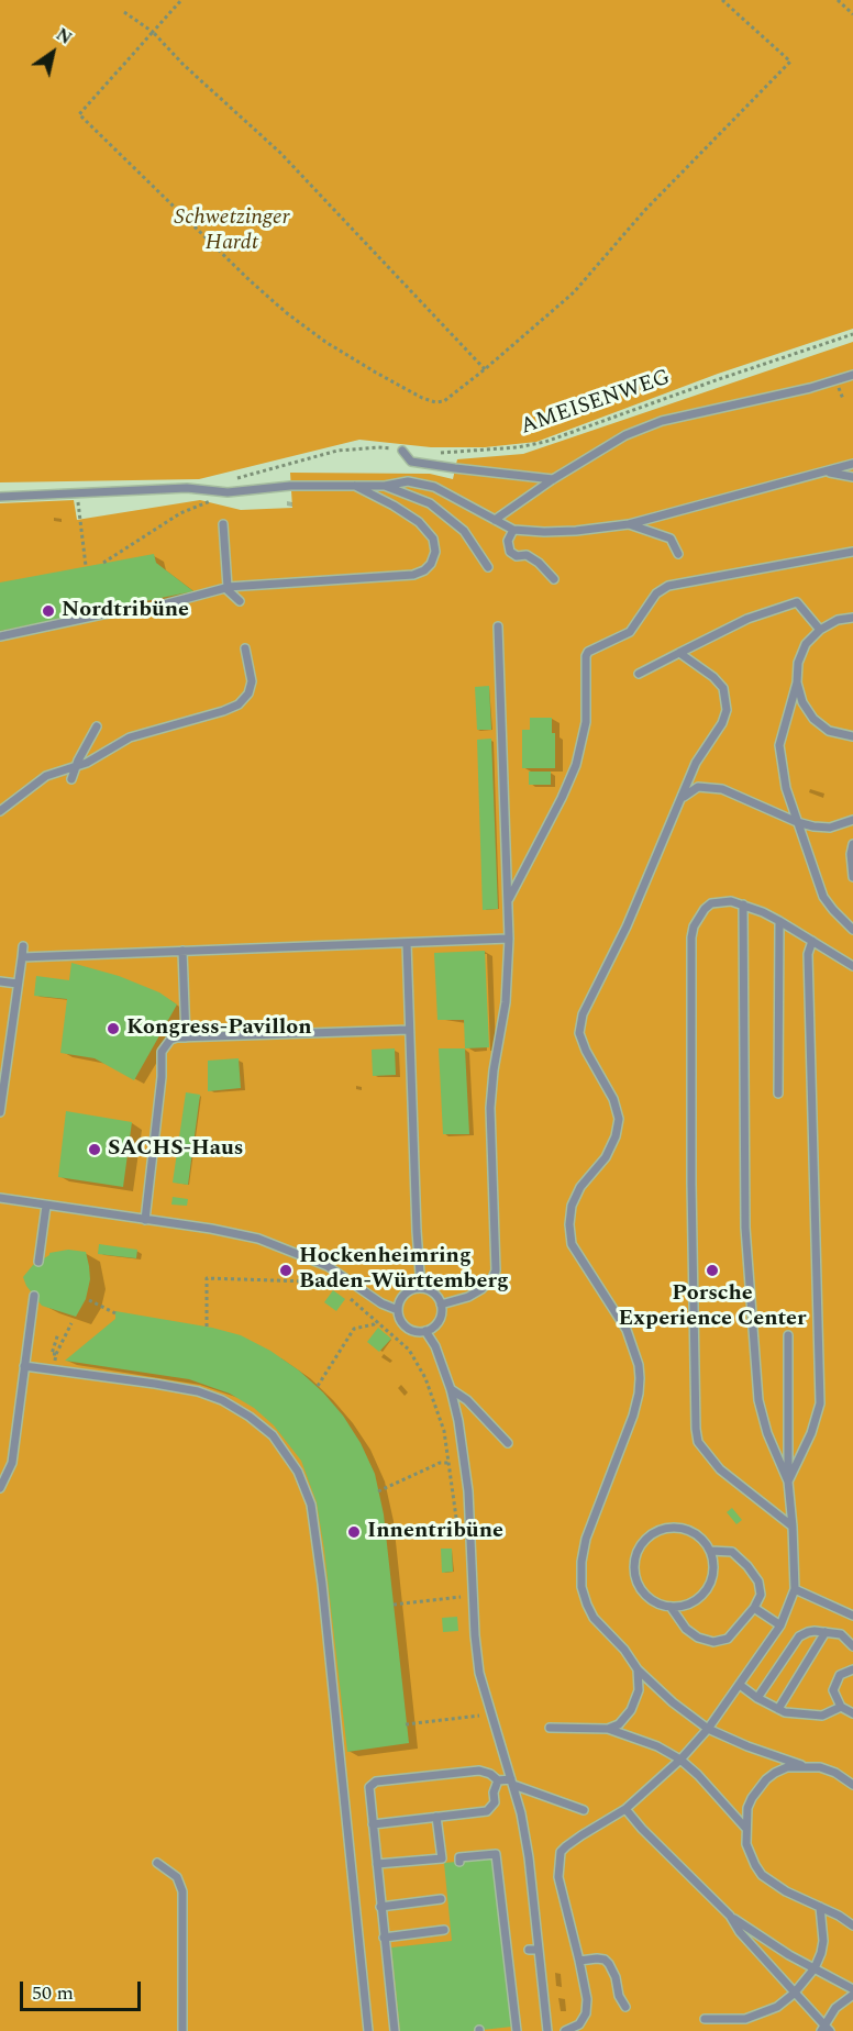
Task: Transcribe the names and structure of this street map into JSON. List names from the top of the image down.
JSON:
{
  "streets": {
    "path": ["AMEISENWEG"]
  },
  "parks": ["Schwetzinger Hardt"],
  "places": [
    "Nordtribüne",
    "Kongress-Pavillon",
    "SACHS-Haus",
    "Hockenheimring Baden-Württemberg",
    "Porsche Experience Center",
    "Innentribüne"
  ],
  "scale_bar": "50 m",
  "north": "top right"
}
